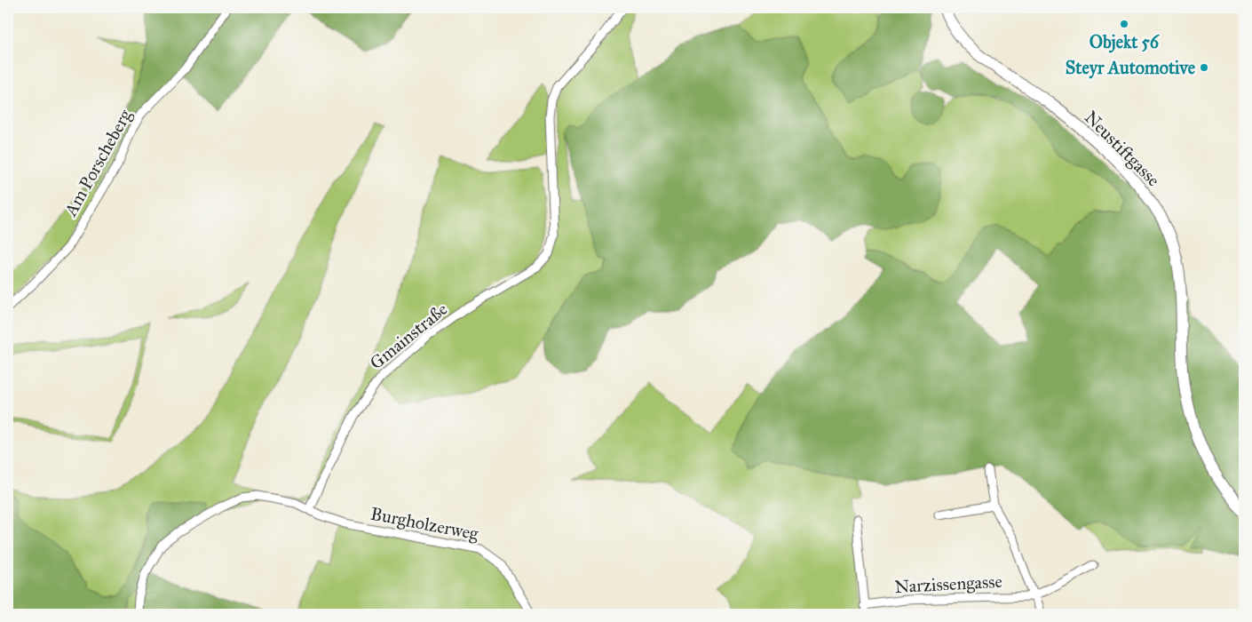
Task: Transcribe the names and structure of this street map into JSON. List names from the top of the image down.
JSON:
{
  "streets": {
    "street": [
      "Neustiftgasse",
      "Am Porscheberg",
      "Gmainstraße",
      "Burgholzerweg",
      "Narzissengasse"
    ]
  },
  "crossings": [
    ["Gmainstraße", "Burgholzerweg"]
  ],
  "places": ["Objekt 56", "Steyr Automotive"]
}
